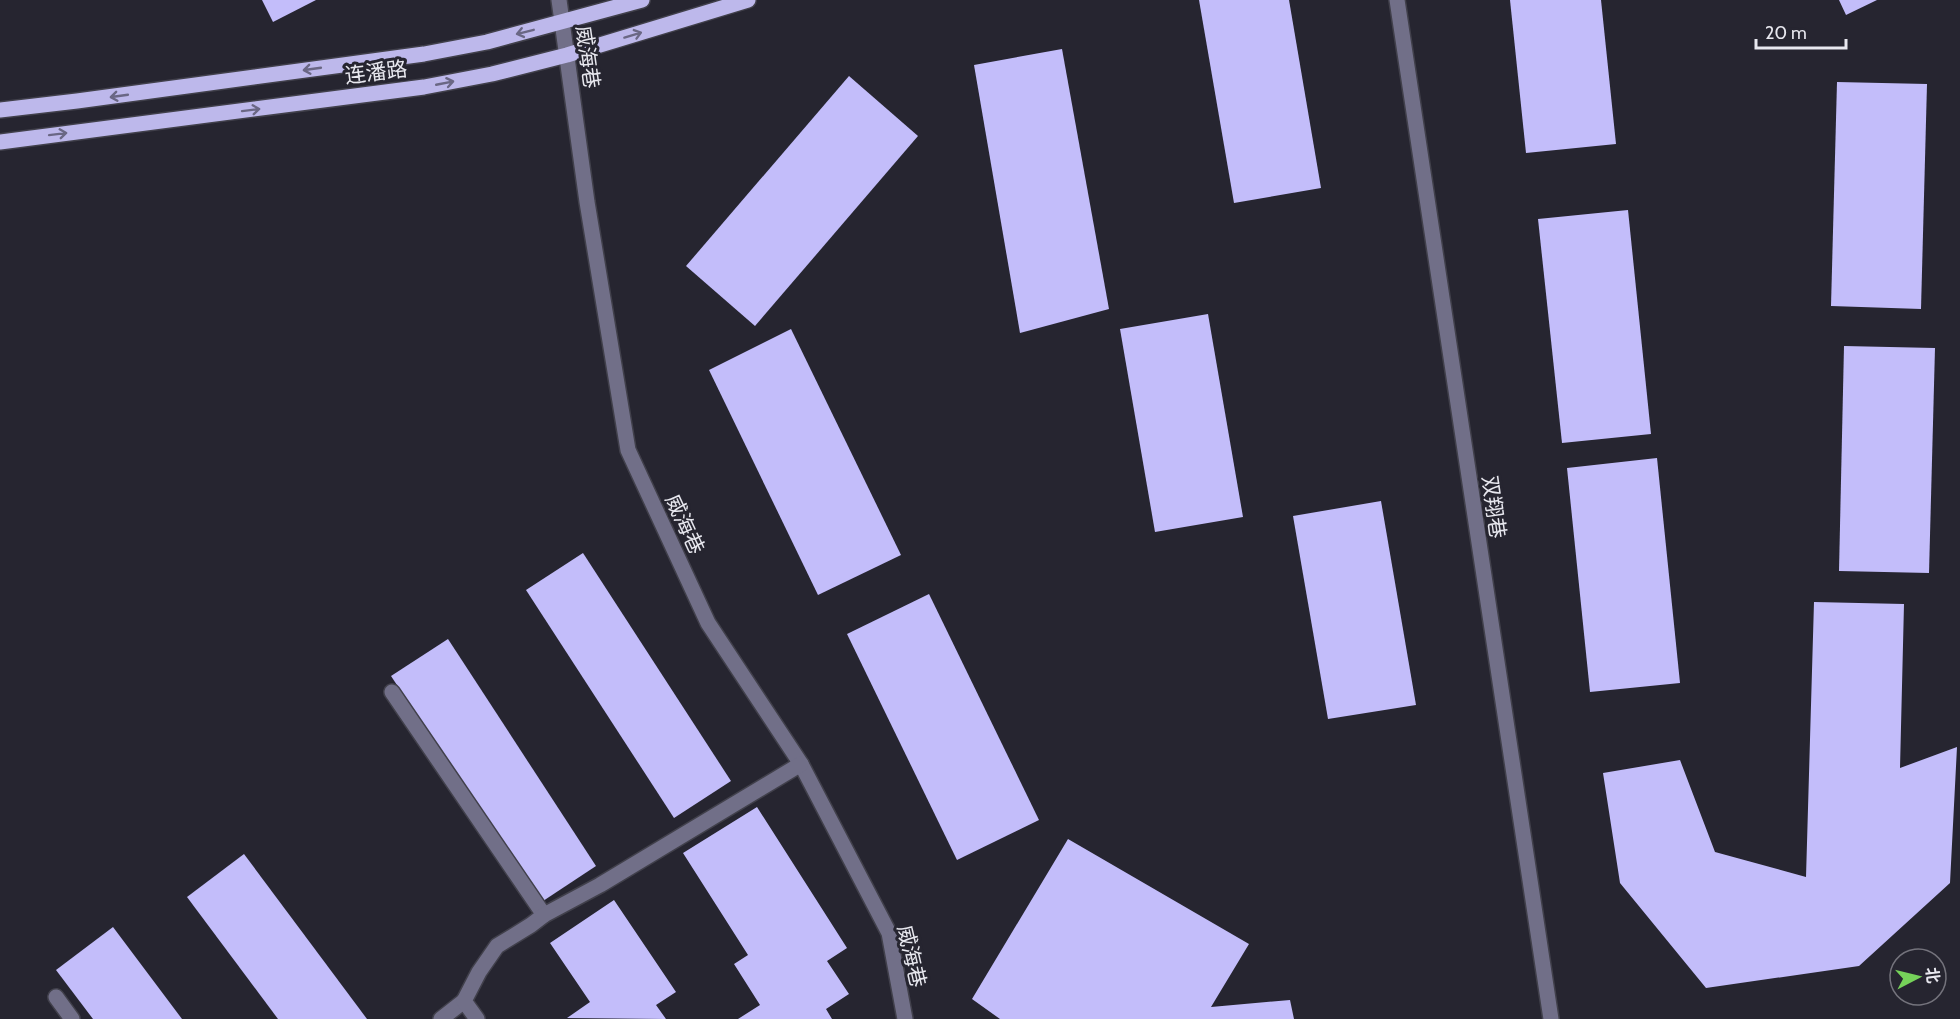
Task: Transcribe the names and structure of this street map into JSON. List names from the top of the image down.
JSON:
{
  "streets": {
    "main road": ["连潘路"],
    "street": ["威海巷", "双翔巷"]
  },
  "crossings": [
    ["威海巷", "连潘路"]
  ],
  "scale_bar": "20 m",
  "north": "right"
}
